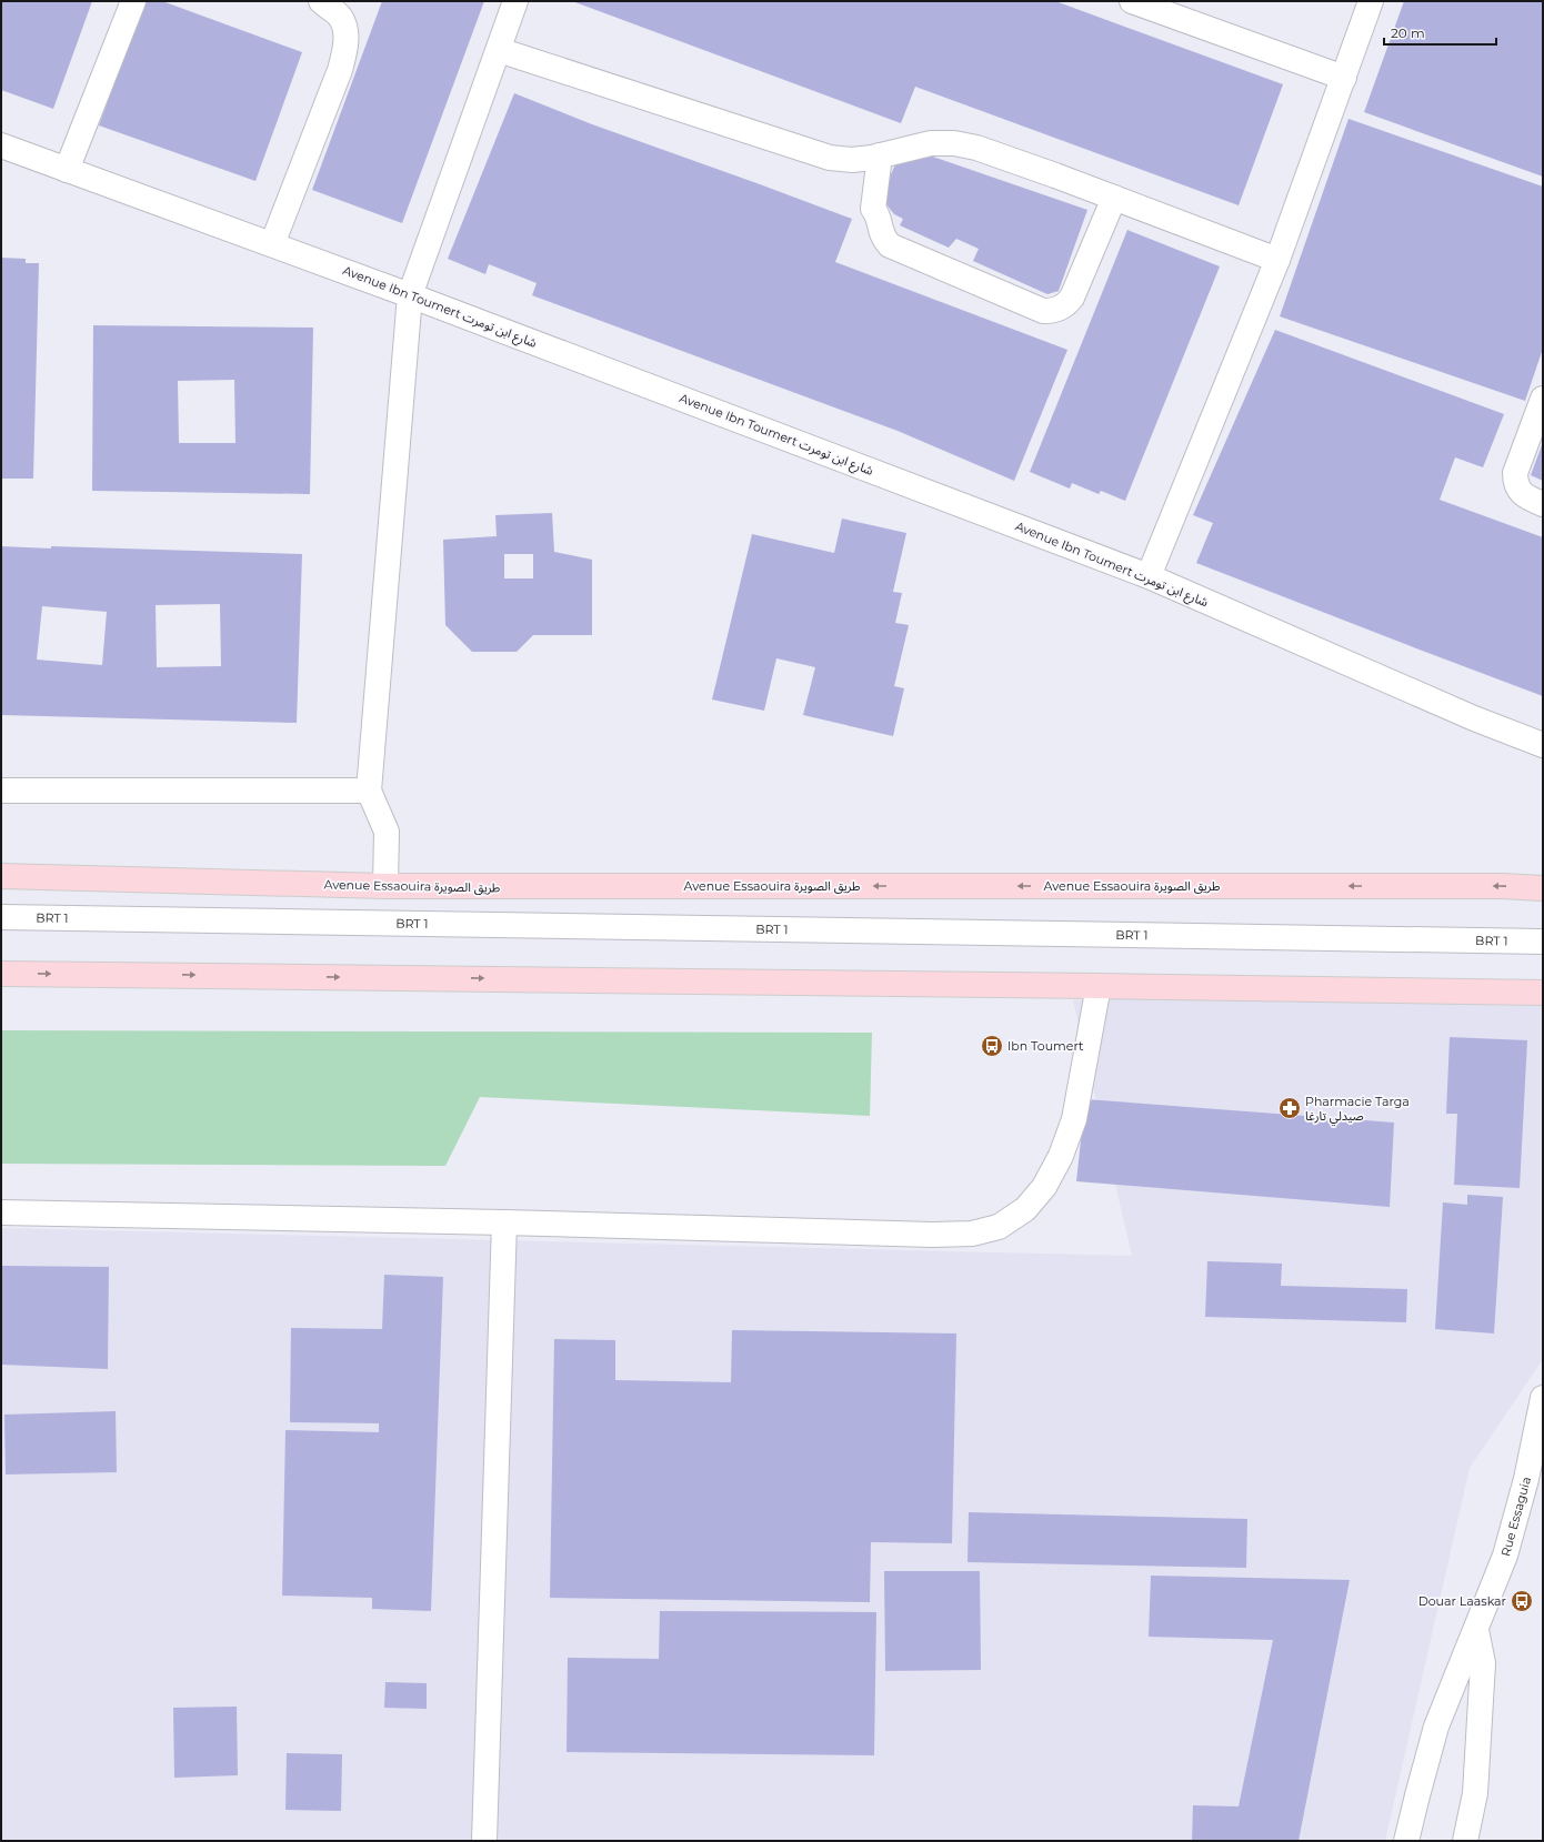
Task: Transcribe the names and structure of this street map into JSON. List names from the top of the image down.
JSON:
{
  "streets": {
    "main road": ["Avenue Essaouira طريق الصويرة"],
    "street": ["Avenue Ibn Toumert شارع ابن تومرت", "BRT 1", "Rue Essaguia"]
  },
  "places": {
    "bus stop": ["Ibn Toumert", "Douar Laaskar"],
    "pharmacy": ["Pharmacie Targa صيدلي تارغا"]
  },
  "scale_bar": "20 m"
}
